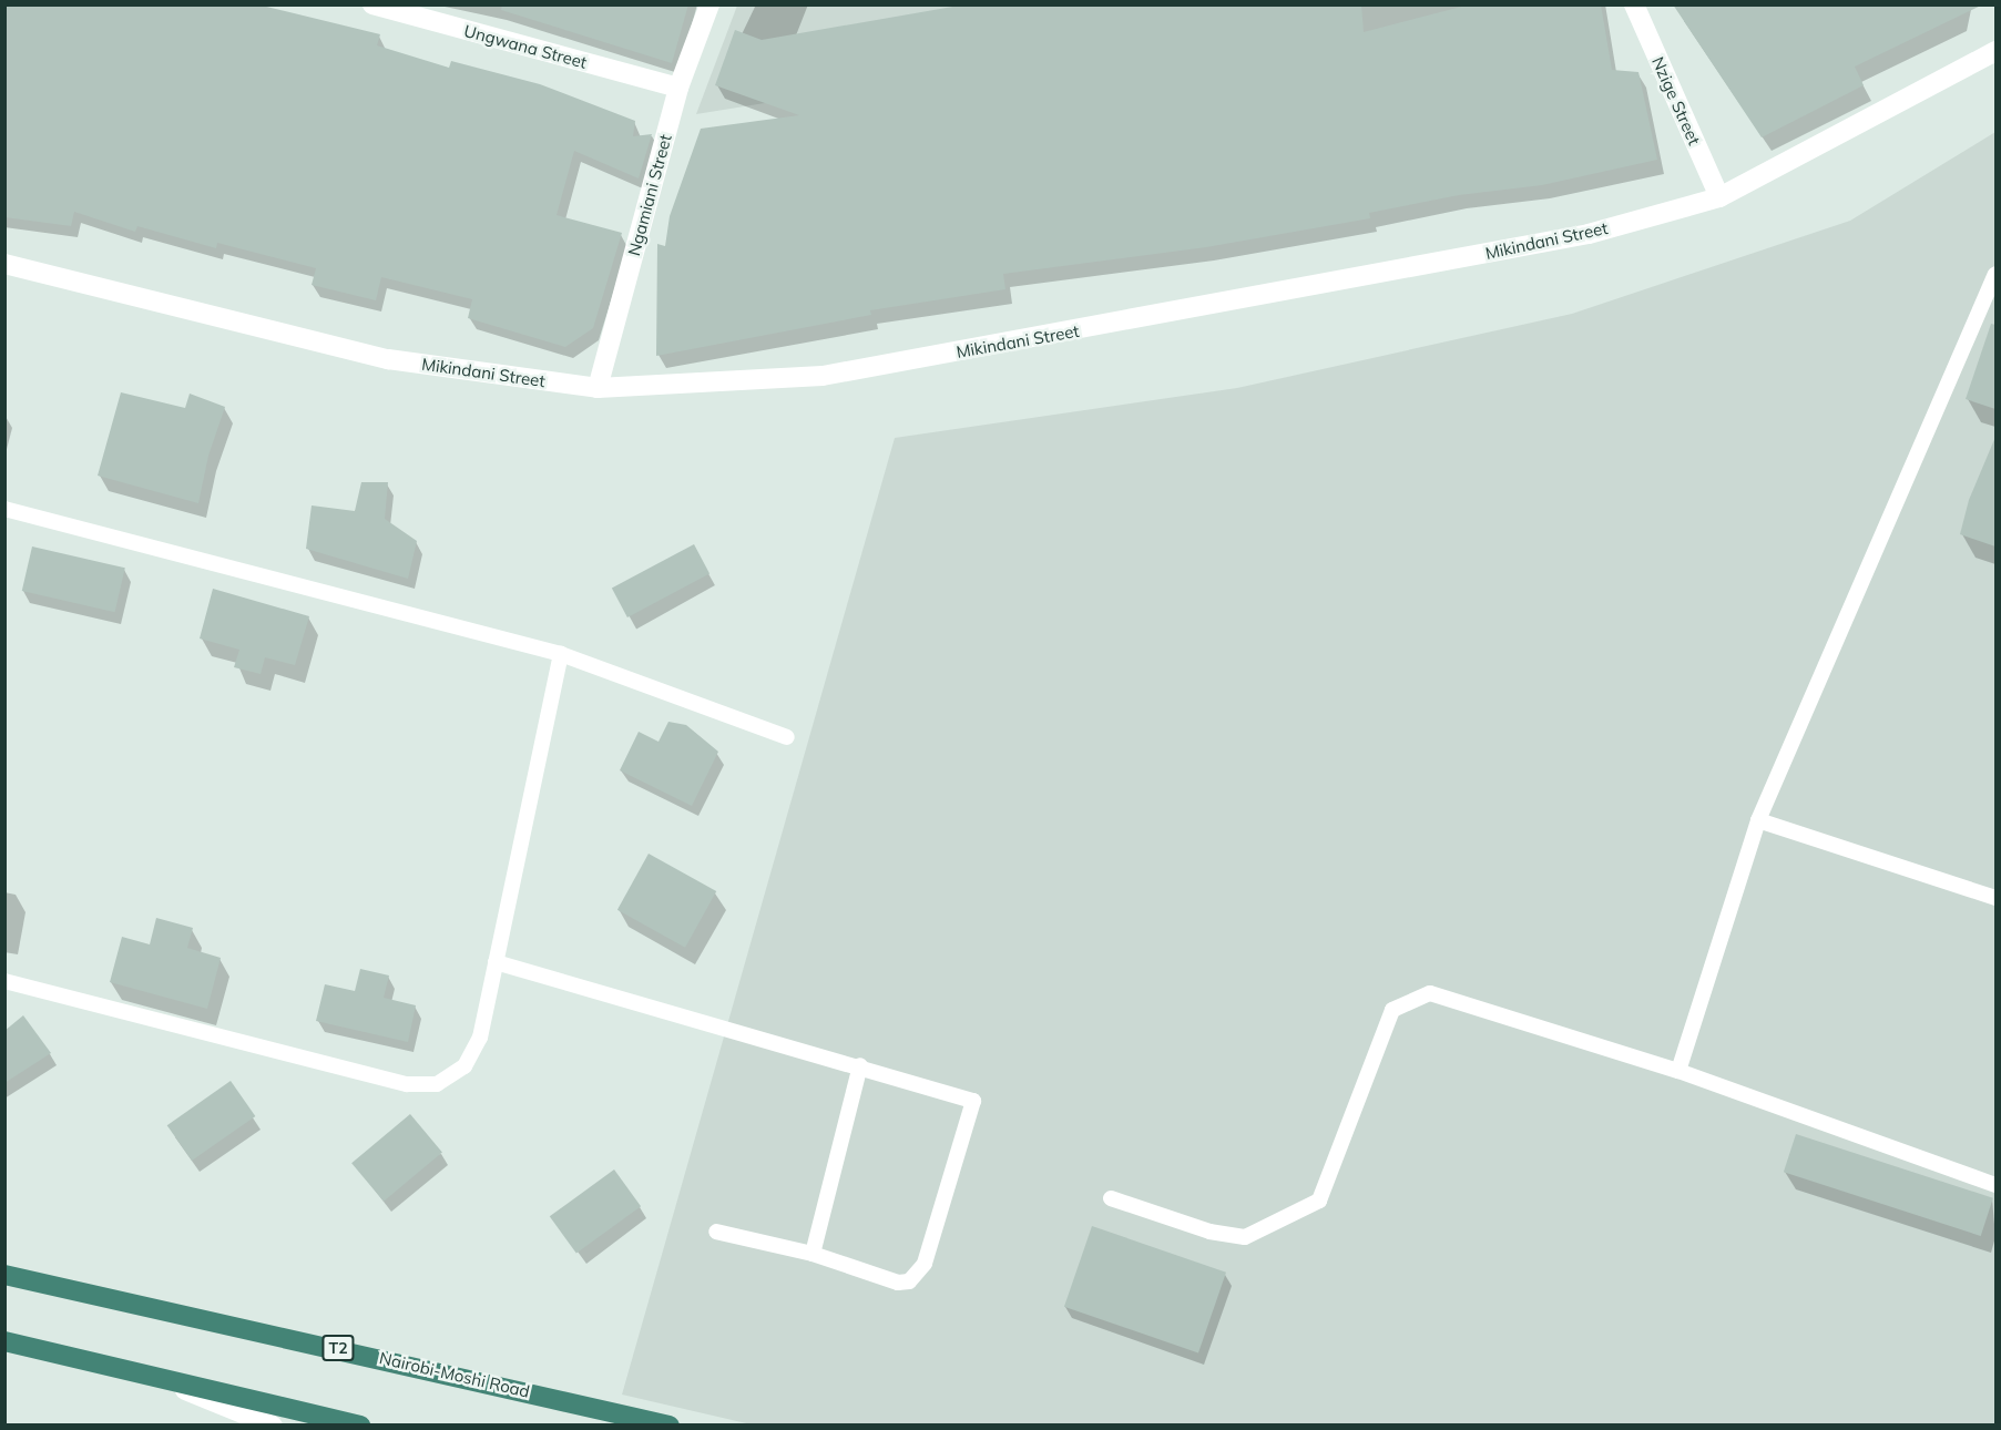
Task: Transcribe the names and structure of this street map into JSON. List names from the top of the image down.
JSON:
{
  "streets": {
    "highway": ["T2", "Nairobi-Moshi Road"],
    "street": [
      "Ungwana Street",
      "Nzige Street",
      "Ngamiani Street",
      "Mikindani Street"
    ]
  },
  "crossings": [
    ["Ungwana Street", "Ngamiani Street"],
    ["Nzige Street", "Mikindani Street"],
    ["Ngamiani Street", "Mikindani Street"]
  ]
}
